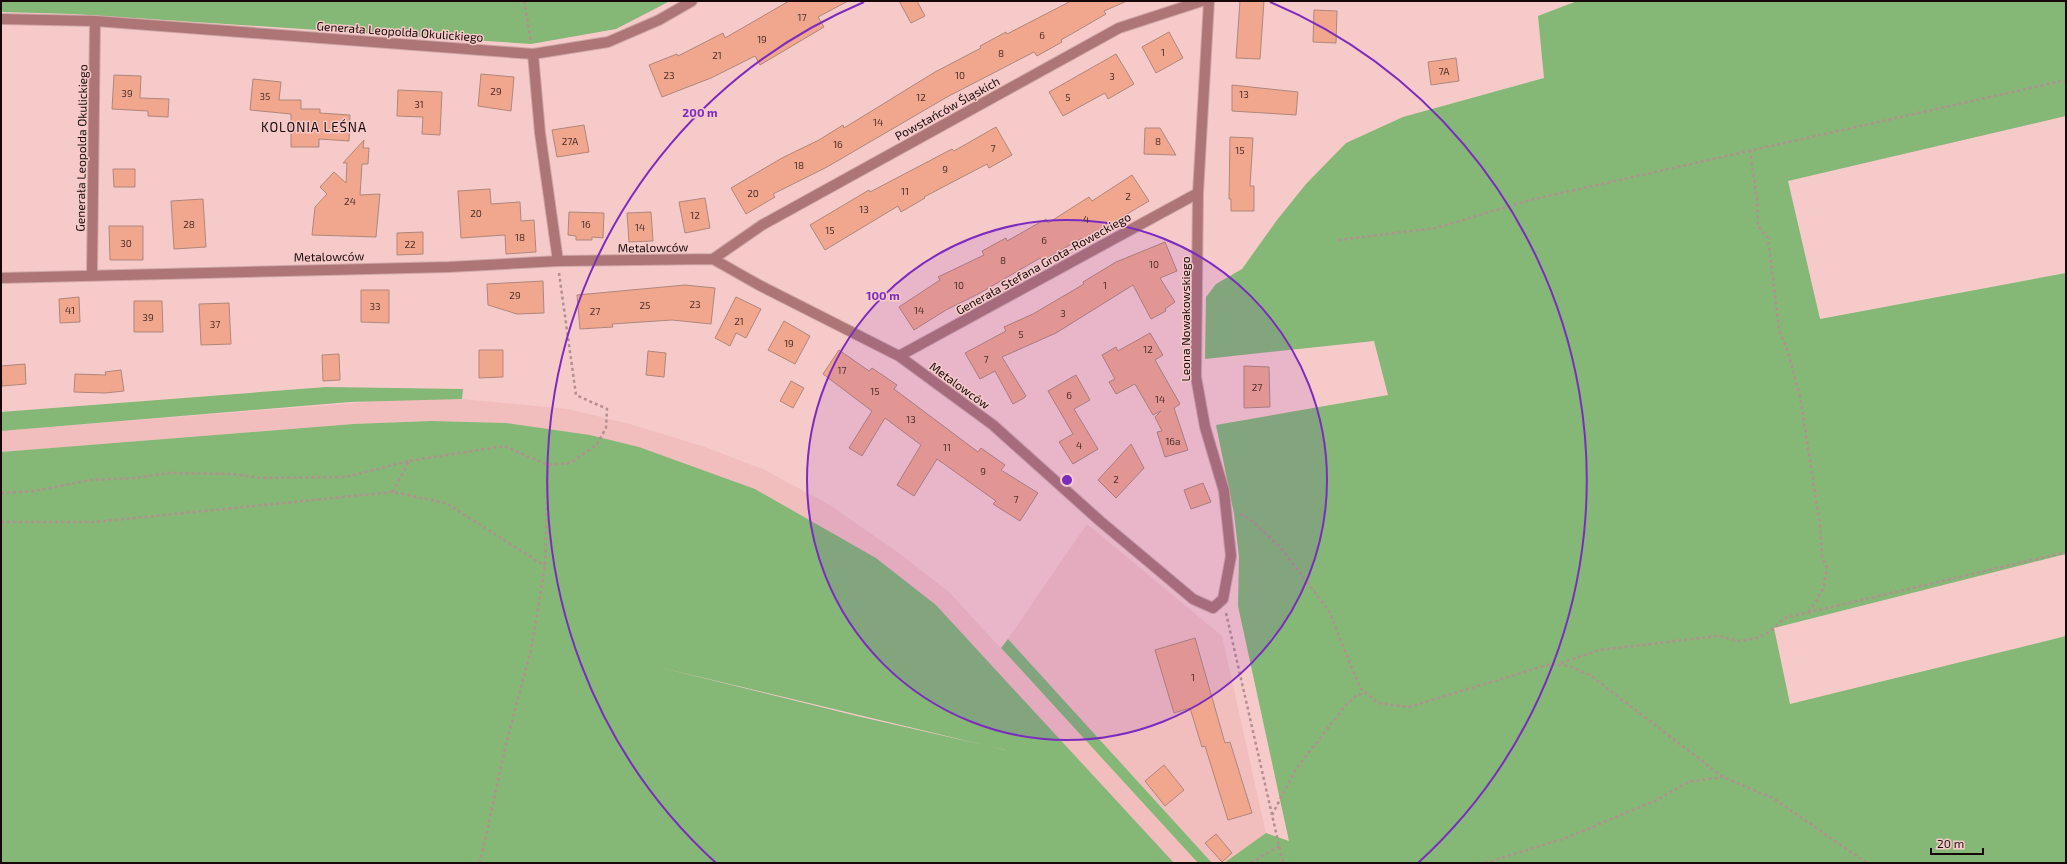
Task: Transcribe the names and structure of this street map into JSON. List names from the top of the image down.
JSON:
{
  "streets": {
    "street": [
      "Generała Leopolda Okulickiego",
      "Powstańców Śląskich",
      "Metalowców",
      "Generała Stefana Grota-Roweckiego",
      "Leona Nowakowskiego"
    ]
  },
  "crossings": [
    ["Generała Leopolda Okulickiego", "Metalowców"],
    ["Powstańców Śląskich", "Metalowców"],
    ["Metalowców", "Generała Stefana Grota-Roweckiego"],
    ["Metalowców", "Leona Nowakowskiego"],
    ["Generała Stefana Grota-Roweckiego", "Leona Nowakowskiego"]
  ],
  "districts": ["KOLONIA LEŚNA"],
  "house_numbers": [
    "17",
    "6",
    "19",
    "1",
    "8",
    "21",
    "7A",
    "23",
    "10",
    "3",
    "29",
    "39",
    "13",
    "35",
    "12",
    "5",
    "31",
    "14",
    "27A",
    "8",
    "16",
    "7",
    "15",
    "18",
    "9",
    "11",
    "20",
    "2",
    "24",
    "13",
    "20",
    "12",
    "4",
    "28",
    "16",
    "14",
    "15",
    "18",
    "6",
    "30",
    "22",
    "8",
    "10",
    "10",
    "1",
    "29",
    "23",
    "25",
    "33",
    "41",
    "14",
    "27",
    "3",
    "39",
    "21",
    "37",
    "5",
    "19",
    "12",
    "7",
    "17",
    "27",
    "15",
    "6",
    "14",
    "13",
    "16a",
    "4",
    "11",
    "9",
    "2",
    "7",
    "1"
  ],
  "scale_bar": "20 m",
  "rings": ["200 m", "100 m"]
}
